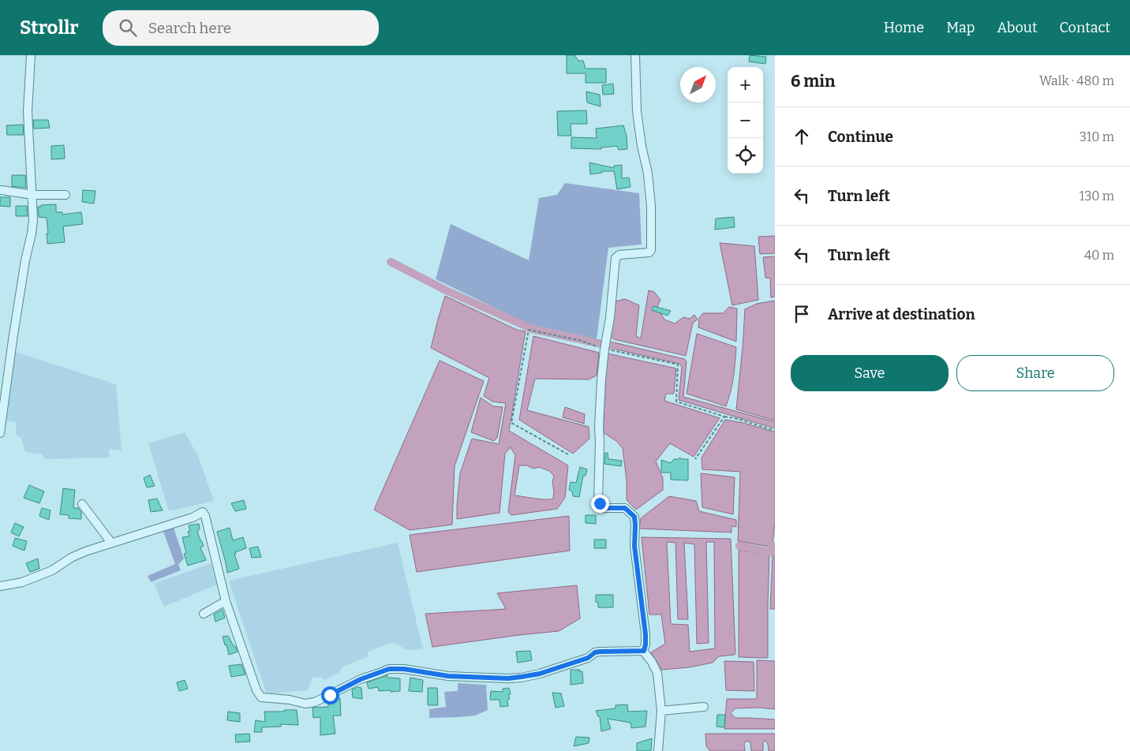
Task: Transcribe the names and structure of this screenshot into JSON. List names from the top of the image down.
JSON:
{
  "north": "top right",
  "page": {
    "header": "Strollr",
    "search": "Search here",
    "nav": [
      "Home",
      "Map",
      "About",
      "Contact"
    ],
    "heading": ["6 min", "Walk · 480 m"],
    "map_buttons": ["+", "−"],
    "list": [
      ["Continue", "310 m"],
      ["Turn left", "130 m"],
      ["Turn left", "40 m"],
      "Arrive at destination"
    ],
    "buttons": ["Save", "Share"]
  }
}
